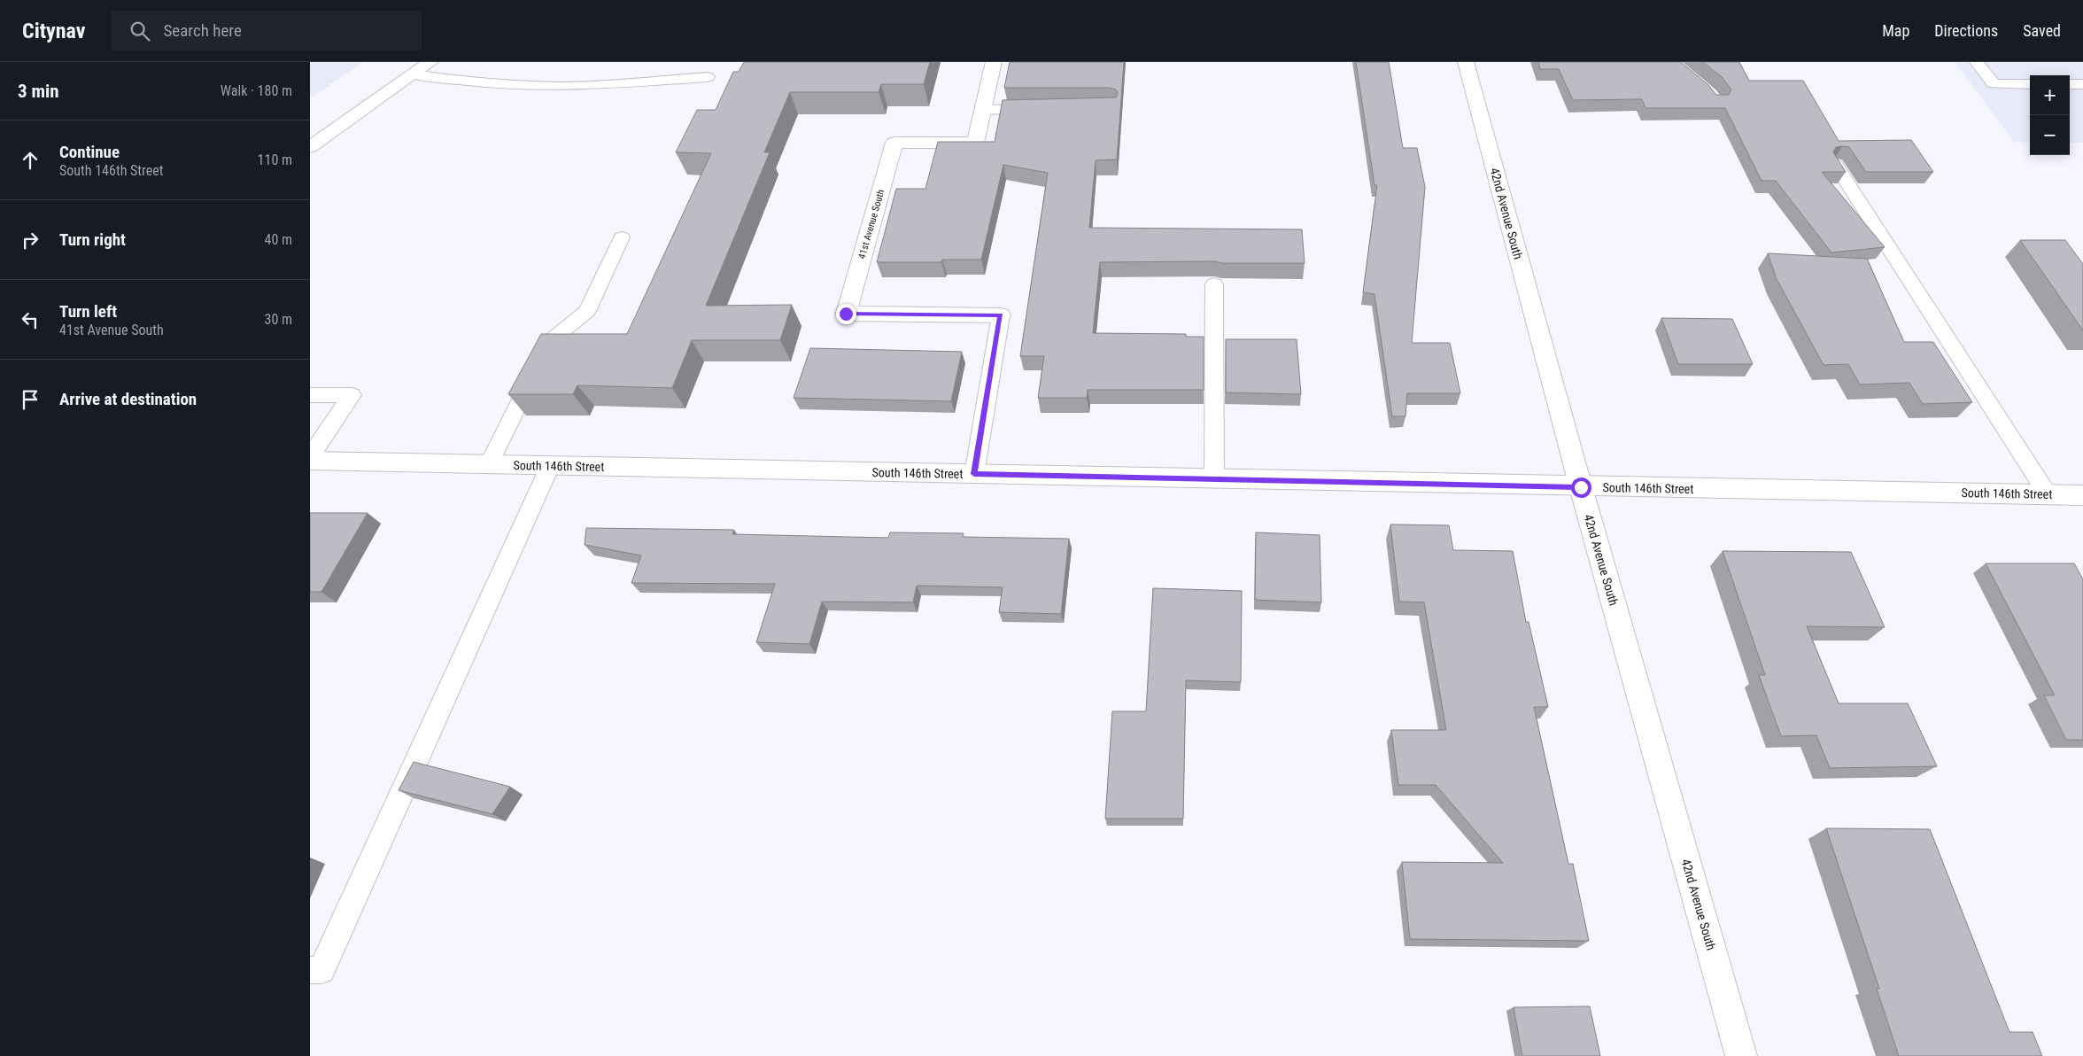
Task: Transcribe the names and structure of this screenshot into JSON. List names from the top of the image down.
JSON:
{
  "streets": {
    "street": ["42nd Avenue South", "41st Avenue South", "South 146th Street"]
  },
  "crossings": [
    ["42nd Avenue South", "South 146th Street"]
  ],
  "page": {
    "header": "Citynav",
    "search": "Search here",
    "nav": ["Map", "Directions", "Saved"],
    "heading": ["3 min", "Walk · 180 m"],
    "map_buttons": ["+", "−"],
    "list": [
      ["Continue", "South 146th Street", "110 m"],
      ["Turn right", "40 m"],
      ["Turn left", "41st Avenue South", "30 m"],
      "Arrive at destination"
    ]
  }
}
